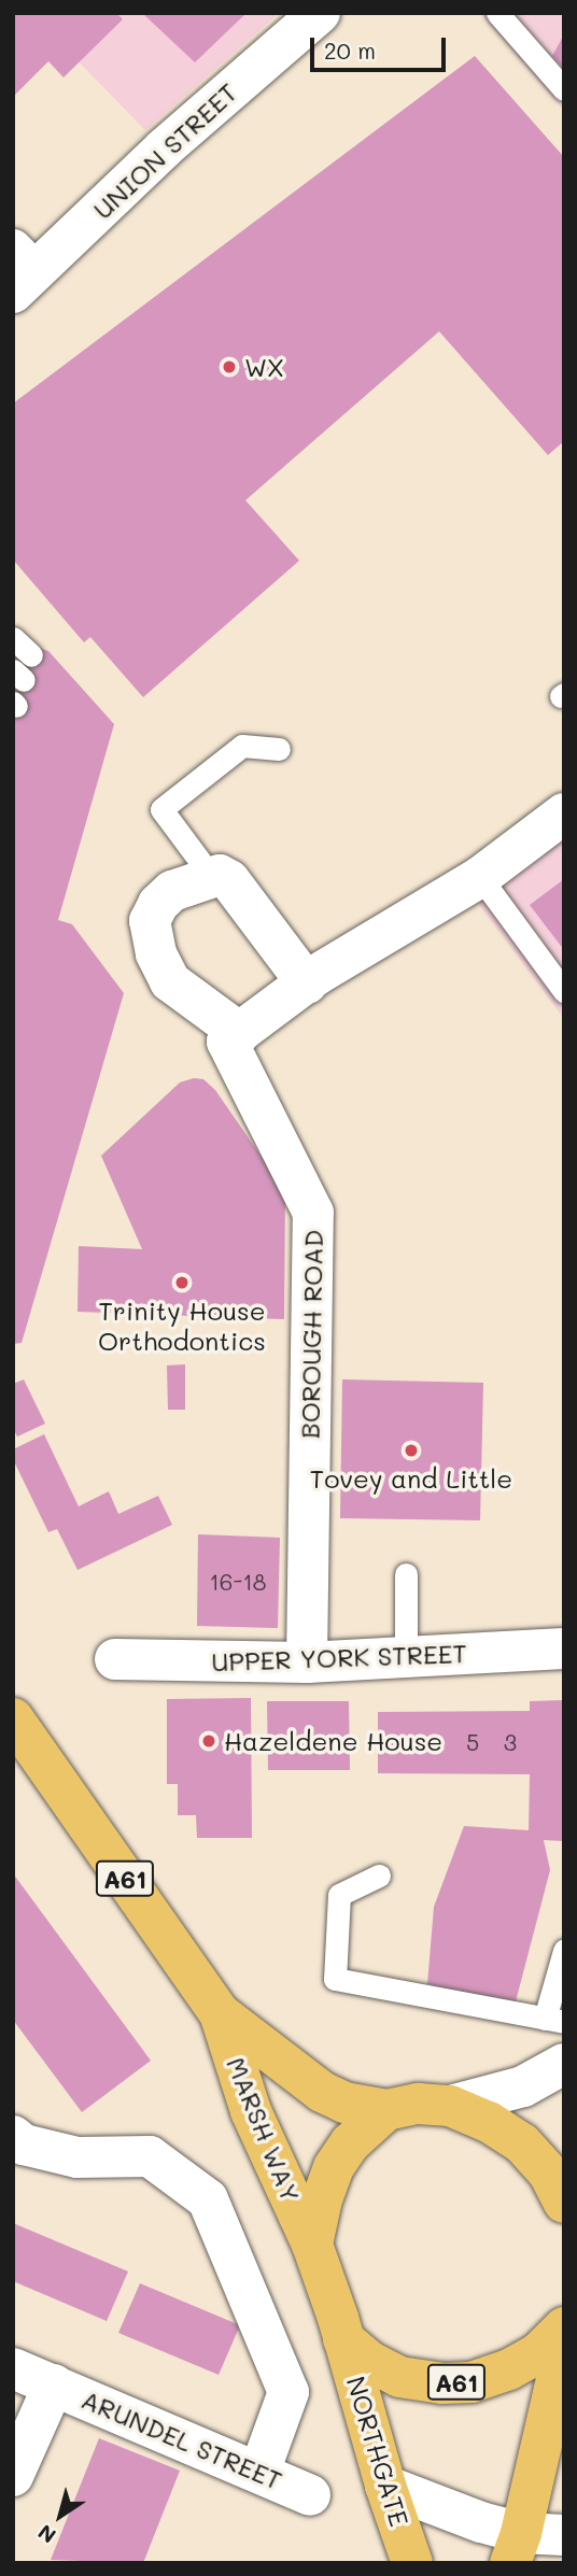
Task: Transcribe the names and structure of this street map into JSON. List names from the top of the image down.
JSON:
{
  "streets": {
    "highway": ["A61", "MARSH WAY", "NORTHGATE"],
    "street": [
      "UNION STREET",
      "BOROUGH ROAD",
      "UPPER YORK STREET",
      "ARUNDEL STREET"
    ]
  },
  "crossings": [
    ["BOROUGH ROAD", "UPPER YORK STREET"],
    ["A61", "MARSH WAY"],
    ["A61", "NORTHGATE"]
  ],
  "places": [
    "WX",
    "Trinity House Orthodontics",
    "Tovey and Little",
    "Hazeldene House"
  ],
  "house_numbers": ["16-18", "5", "3"],
  "scale_bar": "20 m",
  "north": "bottom left"
}
